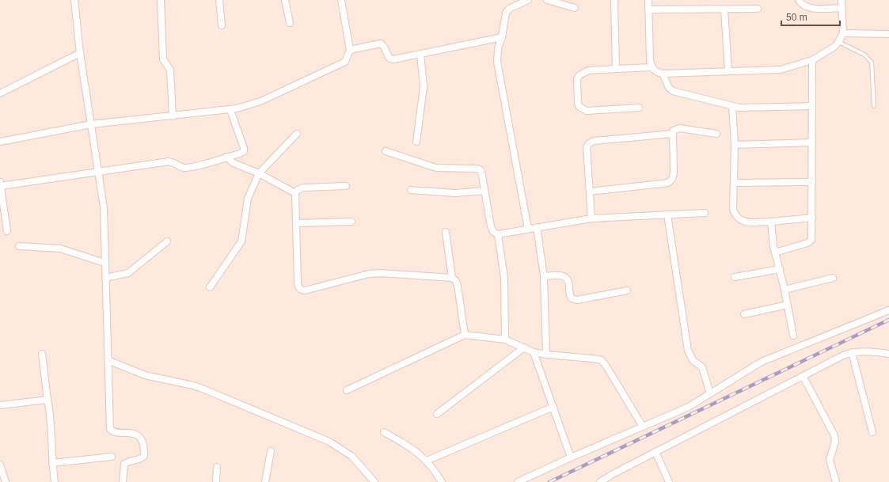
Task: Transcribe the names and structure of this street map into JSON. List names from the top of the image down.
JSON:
{
  "scale_bar": "50 m"
}
